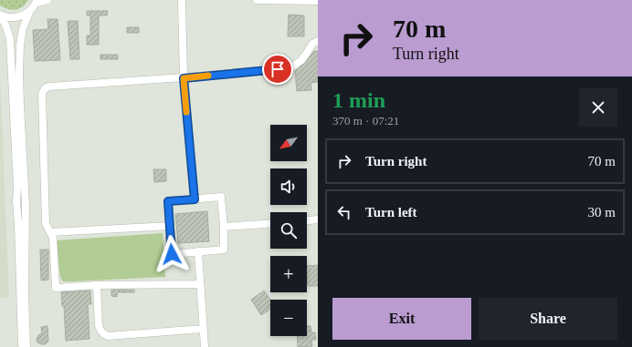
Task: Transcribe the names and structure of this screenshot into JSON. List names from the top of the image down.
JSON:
{
  "north": "bottom left",
  "page": {
    "turn": ["70 m", "Turn right"],
    "heading": ["1 min", "370 m · 07:21"],
    "map_buttons": ["+", "−"],
    "list": [
      {
        "name": "Turn right",
        "value": "70 m"
      },
      {
        "name": "Turn left",
        "value": "30 m"
      }
    ],
    "buttons": ["Exit", "Share"]
  }
}
